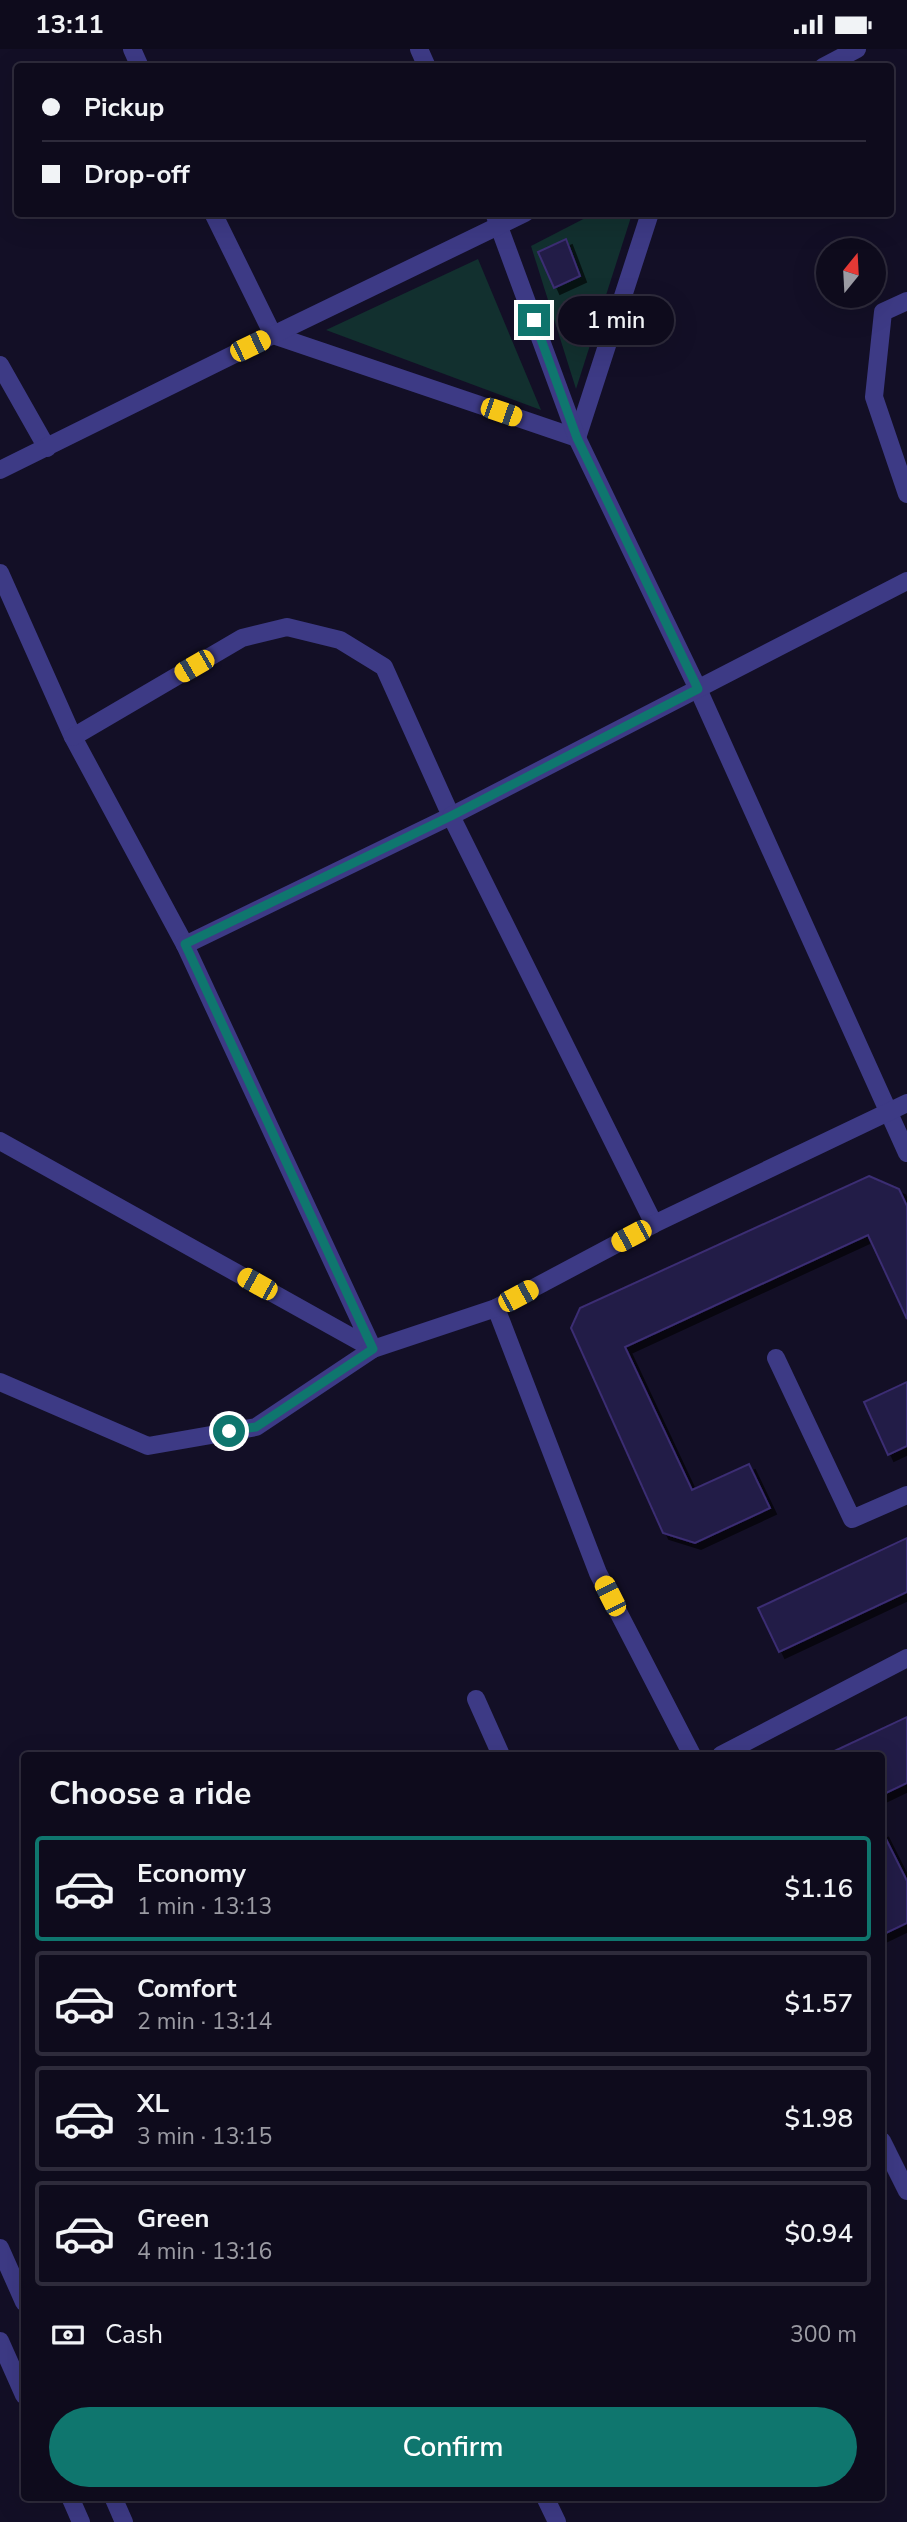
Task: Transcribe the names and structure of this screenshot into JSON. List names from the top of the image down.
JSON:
{
  "north": "top",
  "page": {
    "status": "13:11",
    "banner": ["Pickup", "Drop-off"],
    "bubble": "1 min",
    "heading": "Choose a ride",
    "list": [
      {
        "name": "Economy",
        "note": "1 min · 13:13",
        "value": "$1.16"
      },
      {
        "name": "Comfort",
        "note": "2 min · 13:14",
        "value": "$1.57"
      },
      {
        "name": "XL",
        "note": "3 min · 13:15",
        "value": "$1.98"
      },
      {
        "name": "Green",
        "note": "4 min · 13:16",
        "value": "$0.94"
      }
    ],
    "pay": ["Cash", "300 m"],
    "buttons": "Confirm"
  }
}
